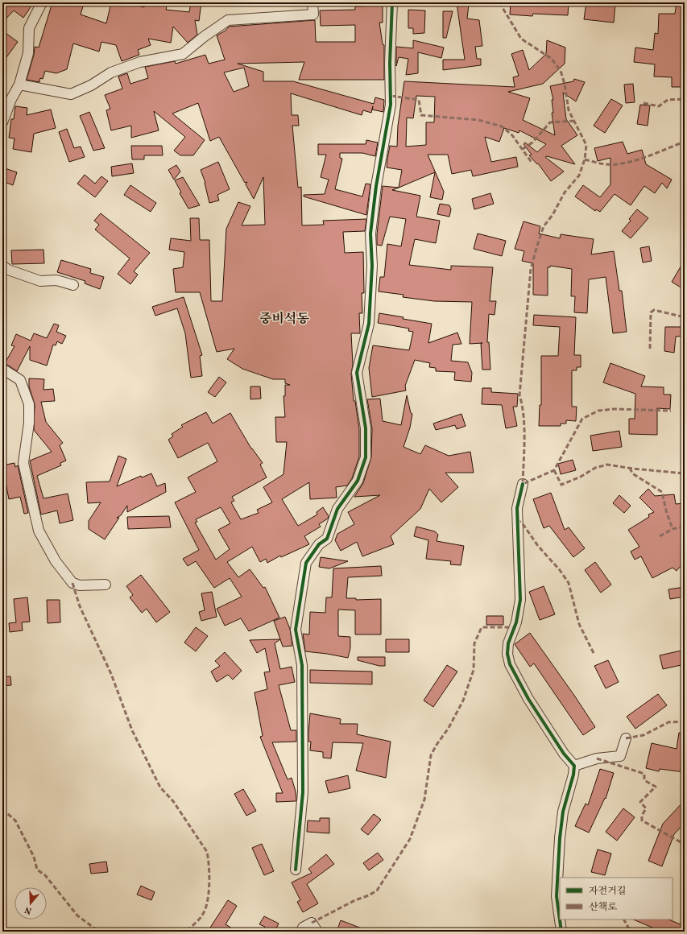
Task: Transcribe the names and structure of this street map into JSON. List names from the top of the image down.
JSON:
{
  "districts": ["중비석동"],
  "legend": ["자전거길", "산책로"],
  "north": "bottom"
}
